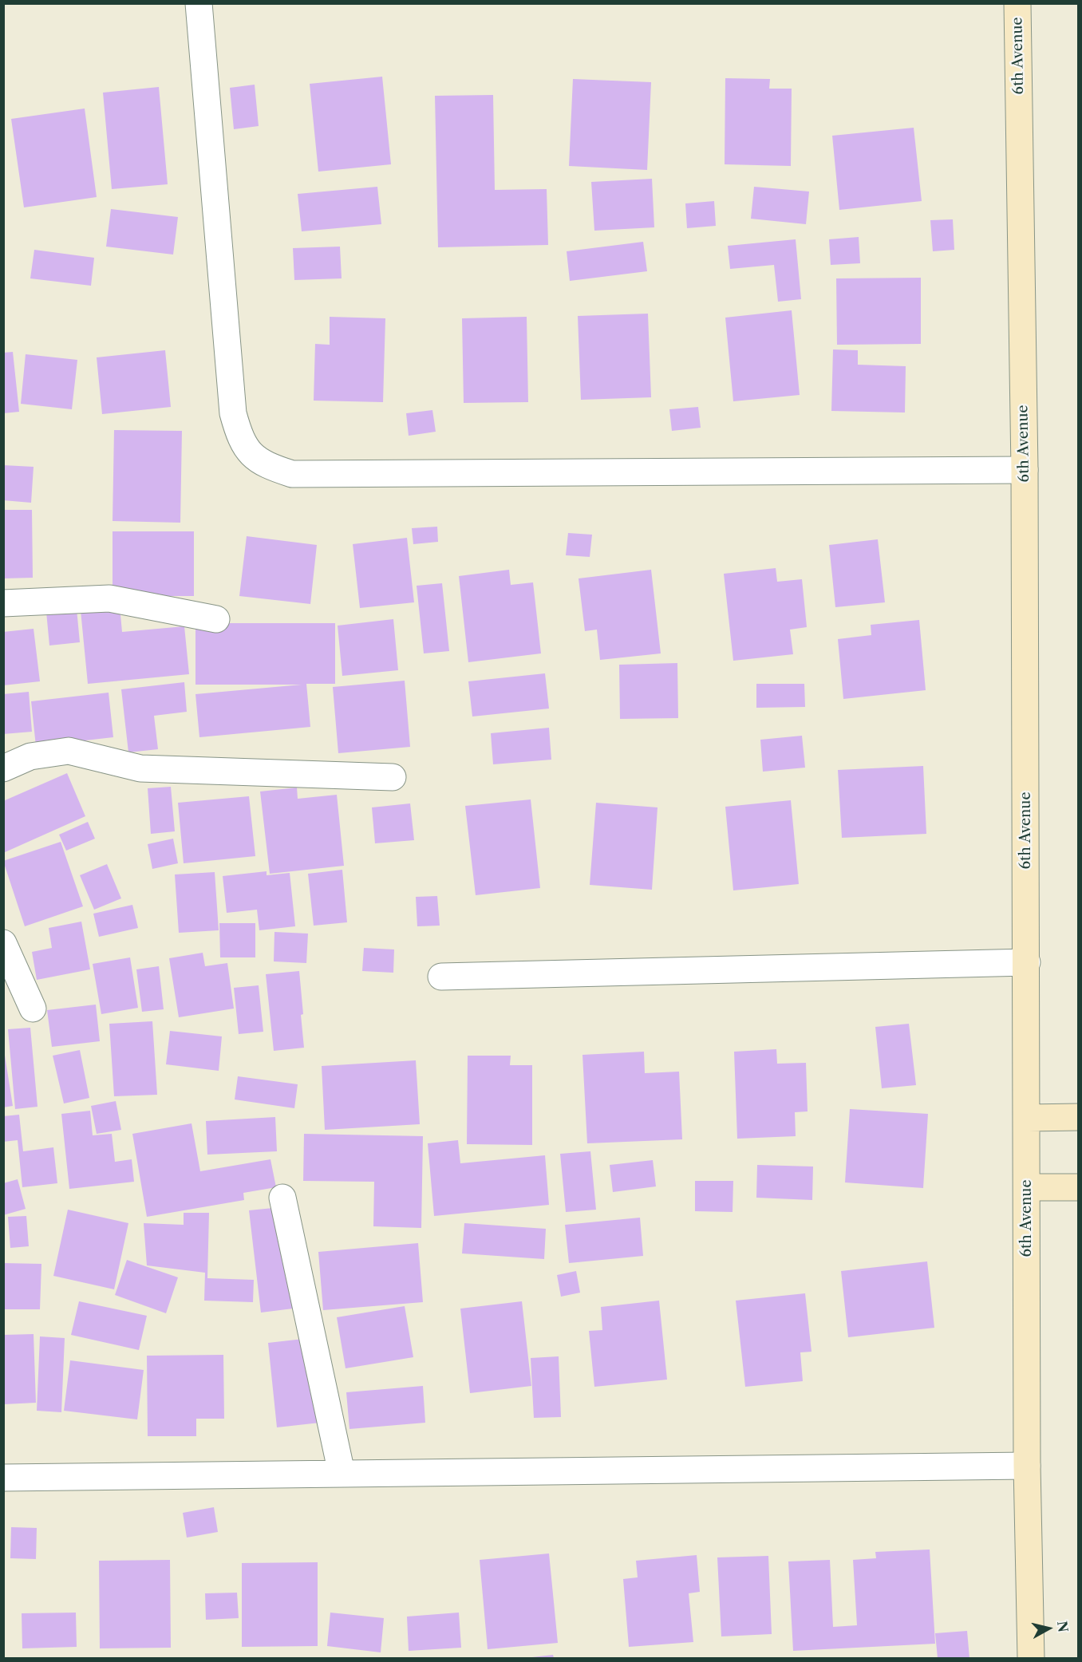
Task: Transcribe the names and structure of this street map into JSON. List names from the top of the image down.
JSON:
{
  "streets": {
    "street": ["6th Avenue"]
  },
  "north": "right"
}
